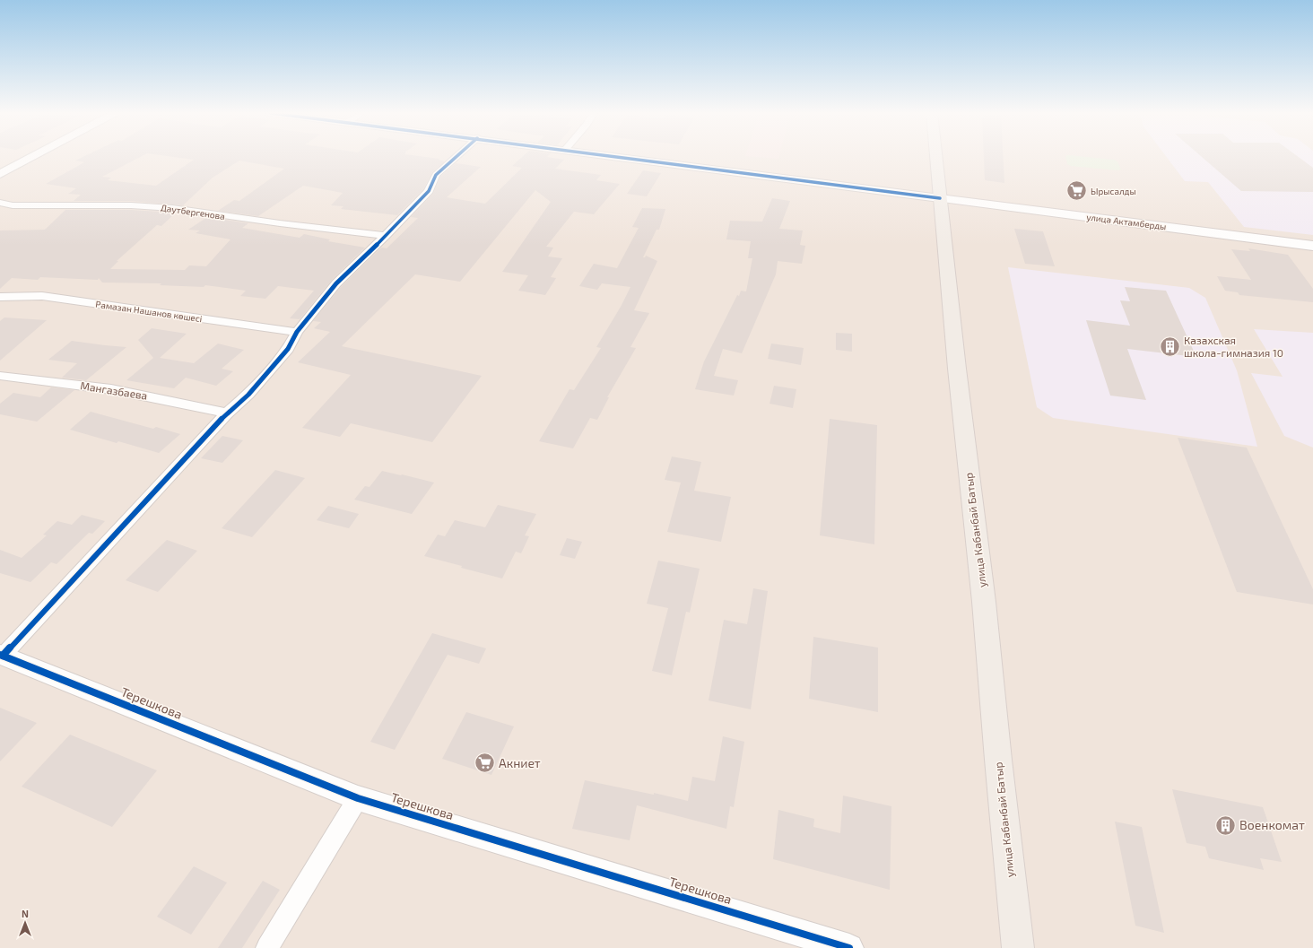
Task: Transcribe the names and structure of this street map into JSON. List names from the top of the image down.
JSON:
{
  "streets": {
    "main road": ["улица Актамберды", "улица Кабанбай Батыр"],
    "street": [
      "Даутбергенова",
      "Рамазан Нашанов көшесі",
      "Мангазбаева",
      "Терешкова"
    ]
  },
  "crossings": [
    ["улица Актамберды", "улица Кабанбай Батыр"]
  ],
  "places": {
    "supermarket": ["Ырысалды", "Акниет"],
    "building": ["Казахская школа-гимназия 10", "Военкомат"]
  },
  "north": "top"
}
